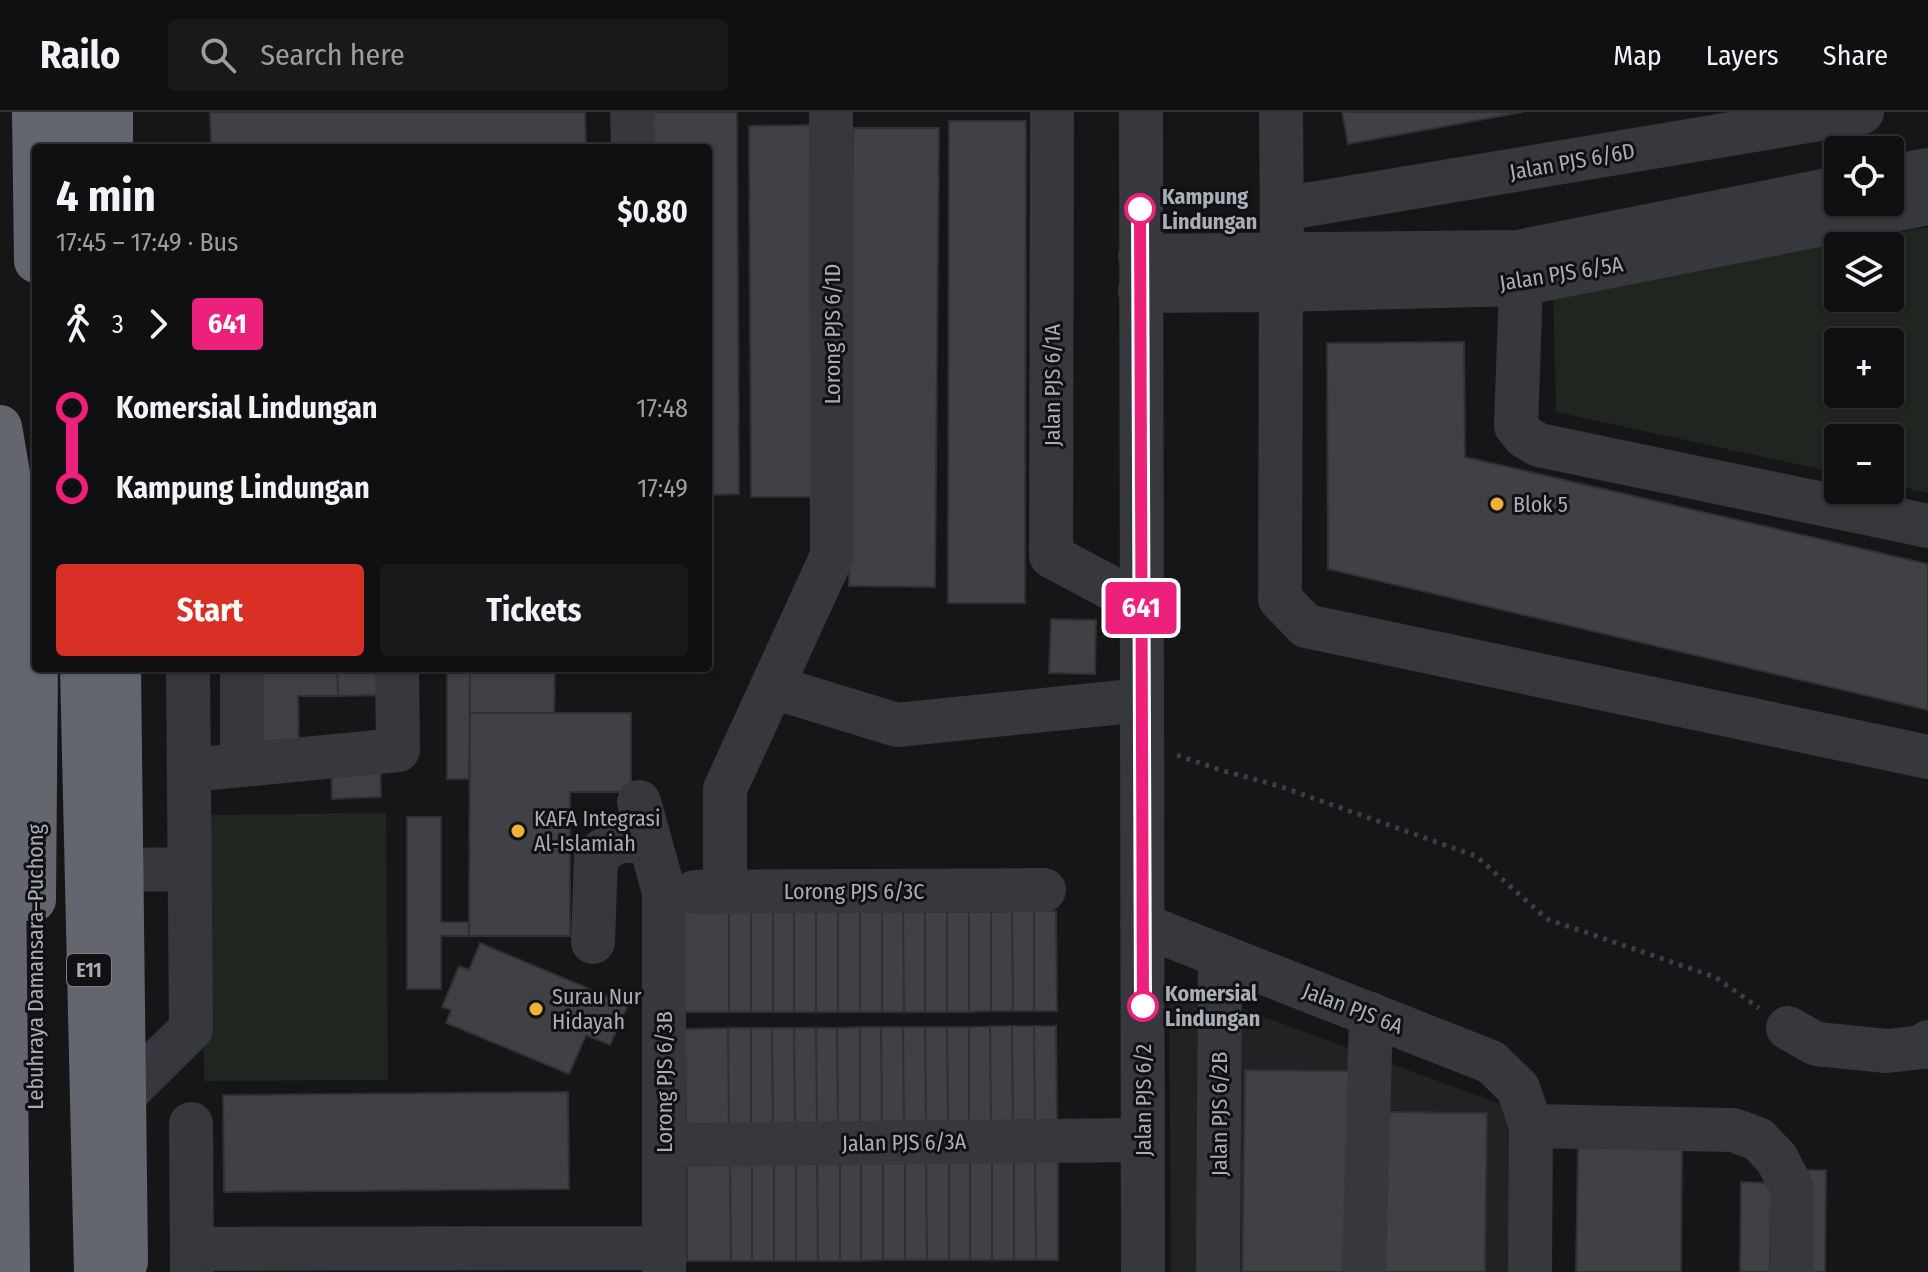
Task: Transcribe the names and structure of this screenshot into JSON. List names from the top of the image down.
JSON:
{
  "streets": {
    "highway": ["Lebuhraya Damansara–Puchong", "E11"],
    "street": [
      "Jalan PJS 6/6D",
      "Jalan PJS 6/5A",
      "Lorong PJS 6/1D",
      "Jalan PJS 6/1A",
      "Lorong PJS 6/3C",
      "Jalan PJS 6A",
      "Lorong PJS 6/3B",
      "Jalan PJS 6/2",
      "Jalan PJS 6/2B",
      "Jalan PJS 6/3A"
    ]
  },
  "crossings": [
    ["Jalan PJS 6/5A", "Jalan PJS 6/2"],
    ["Jalan PJS 6/1A", "Jalan PJS 6/2"],
    ["Lorong PJS 6/3C", "Lorong PJS 6/3B"],
    ["Jalan PJS 6A", "Jalan PJS 6/2"],
    ["Jalan PJS 6A", "Jalan PJS 6/2B"],
    ["Lorong PJS 6/3B", "Jalan PJS 6/3A"],
    ["Jalan PJS 6/2", "Jalan PJS 6/3A"]
  ],
  "places": [
    "Kampung Lindungan",
    "Blok 5",
    "KAFA Integrasi Al-Islamiah",
    "Komersial Lindungan",
    "Surau Nur Hidayah"
  ],
  "lines": ["bus line 641"],
  "page": {
    "header": "Railo",
    "search": "Search here",
    "nav": ["Map", "Layers", "Share"],
    "on_map": "641",
    "map_buttons": ["+", "−"],
    "heading": ["4 min", "17:45 – 17:49 · Bus", "$0.80"],
    "legs": ["3", "641"],
    "list": [
      {
        "name": "Komersial Lindungan",
        "value": "17:48"
      },
      {
        "name": "Kampung Lindungan",
        "value": "17:49"
      }
    ],
    "buttons": ["Start", "Tickets"]
  }
}
